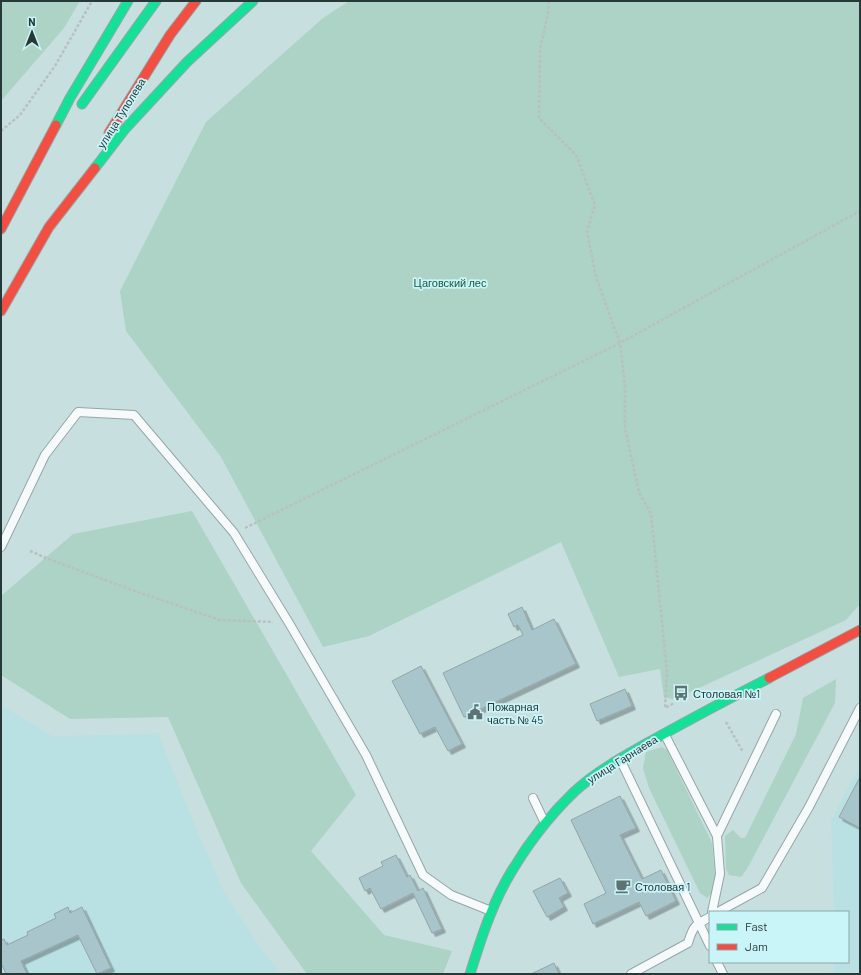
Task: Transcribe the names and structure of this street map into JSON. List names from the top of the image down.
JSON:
{
  "streets": {
    "main road": ["улица Туполева", "улица Гарнаева"]
  },
  "parks": ["Цаговский лес"],
  "places": {
    "bus stop": ["Столовая №1"],
    "public building": ["Пожарная часть № 45"],
    "cafe": ["Столовая 1"]
  },
  "legend": ["Fast", "Jam"],
  "north": "top"
}
